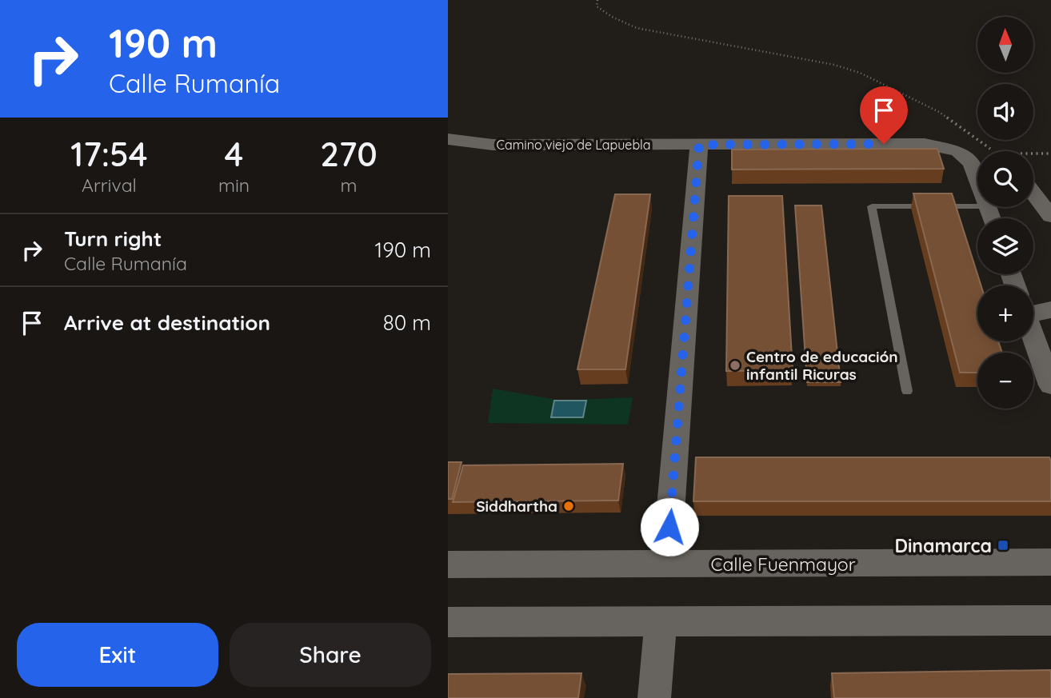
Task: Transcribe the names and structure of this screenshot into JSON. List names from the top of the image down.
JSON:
{
  "streets": {
    "street": ["Camino viejo de Lapuebla", "Calle Fuenmayor"]
  },
  "places": {
    "other": ["Centro de educación infantil Ricuras", "Siddhartha"],
    "transit": ["Dinamarca"]
  },
  "north": "top",
  "page": {
    "turn": ["190 m", "Calle Rumanía"],
    "map_buttons": ["+", "−"],
    "eta": [
      "17:54",
      "Arrival",
      "4",
      "min",
      "270",
      "m"
    ],
    "list": [
      {
        "name": "Turn right",
        "note": "Calle Rumanía",
        "value": "190 m"
      },
      {
        "name": "Arrive at destination",
        "value": "80 m"
      }
    ],
    "buttons": ["Exit", "Share"]
  }
}
